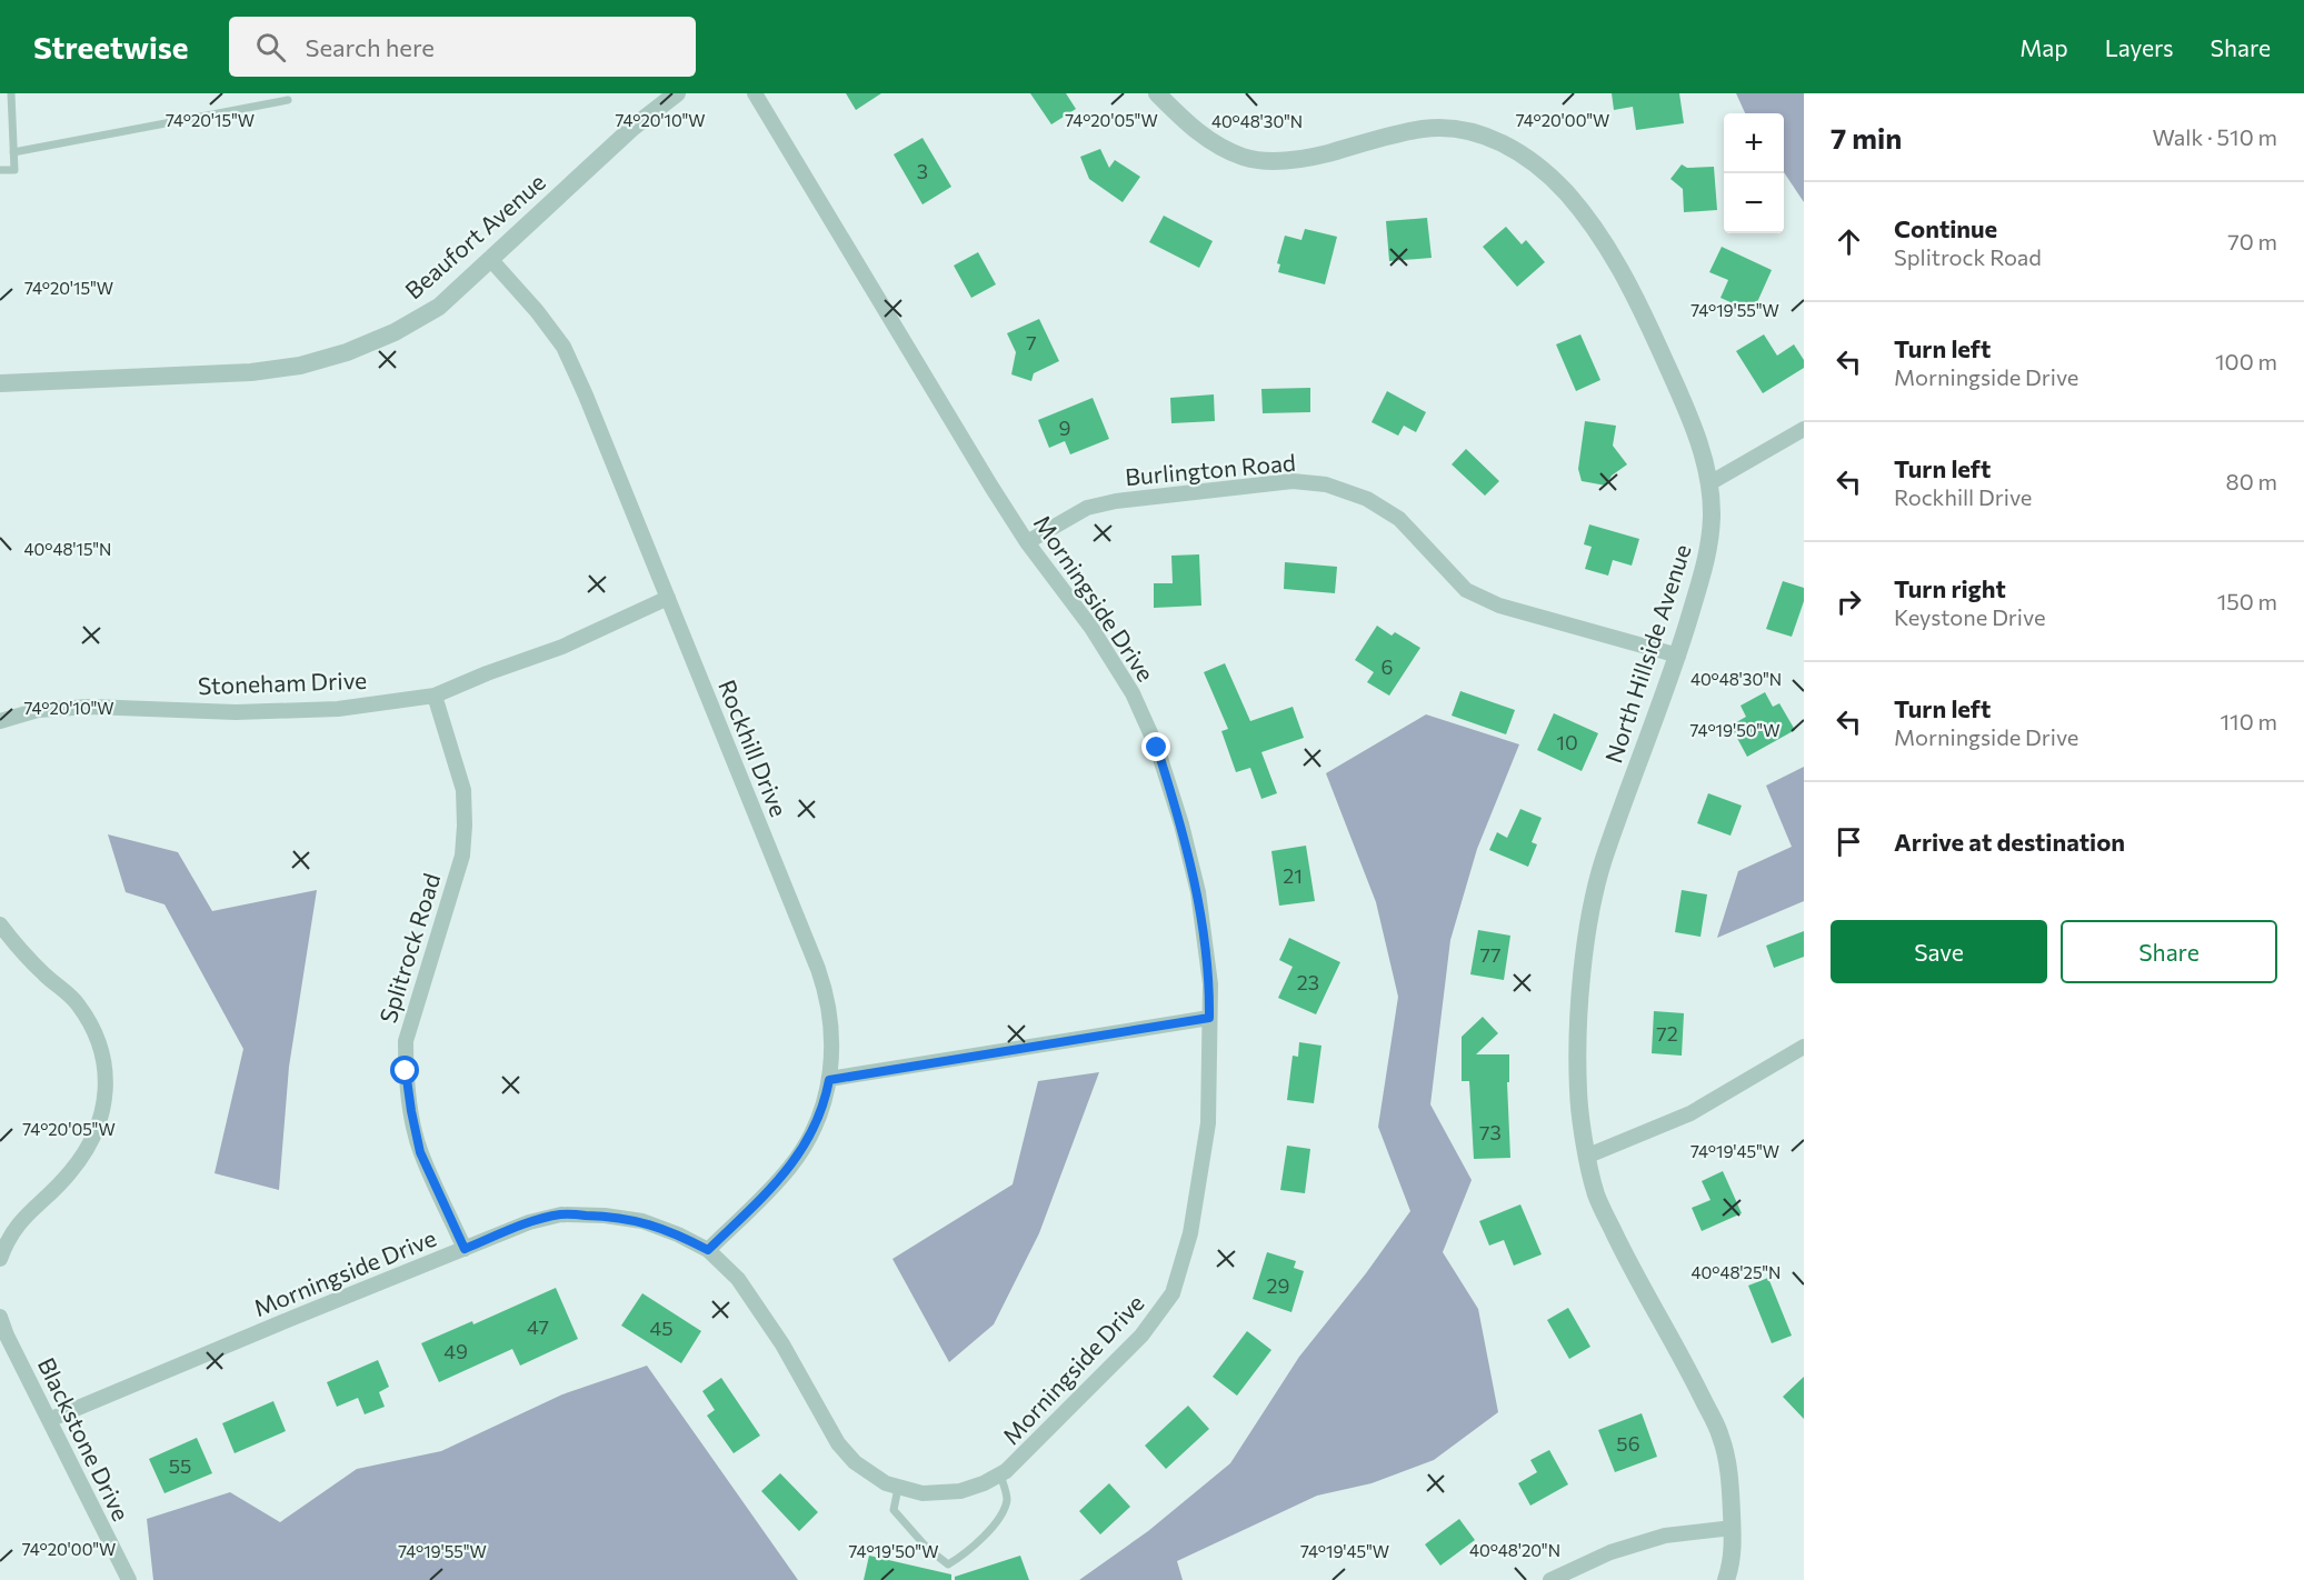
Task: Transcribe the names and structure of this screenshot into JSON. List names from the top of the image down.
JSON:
{
  "streets": {
    "street": [
      "Beaufort Avenue",
      "Burlington Road",
      "Morningside Drive",
      "North Hillside Avenue",
      "Stoneham Drive",
      "Rockhill Drive",
      "Splitrock Road",
      "Blackstone Drive"
    ]
  },
  "crossings": [
    ["Beaufort Avenue", "Rockhill Drive"],
    ["Burlington Road", "Morningside Drive"],
    ["Burlington Road", "North Hillside Avenue"],
    ["Morningside Drive", "Rockhill Drive"],
    ["Morningside Drive", "Splitrock Road"],
    ["Morningside Drive", "Blackstone Drive"],
    ["Stoneham Drive", "Rockhill Drive"],
    ["Stoneham Drive", "Splitrock Road"]
  ],
  "house_numbers": [
    "3",
    "7",
    "9",
    "6",
    "10",
    "21",
    "77",
    "23",
    "72",
    "73",
    "29",
    "47",
    "45",
    "49",
    "56",
    "55"
  ],
  "page": {
    "header": "Streetwise",
    "search": "Search here",
    "nav": ["Map", "Layers", "Share"],
    "heading": ["7 min", "Walk · 510 m"],
    "map_buttons": ["+", "−"],
    "list": [
      ["Continue", "Splitrock Road", "70 m"],
      ["Turn left", "Morningside Drive", "100 m"],
      ["Turn left", "Rockhill Drive", "80 m"],
      ["Turn right", "Keystone Drive", "150 m"],
      ["Turn left", "Morningside Drive", "110 m"],
      "Arrive at destination"
    ],
    "buttons": ["Save", "Share"]
  },
  "coordinates": [
    "74°20'15\"W",
    "74°20'10\"W",
    "74°20'05\"W",
    "74°20'00\"W",
    "40°48'30\"N",
    "74°19'55\"W",
    "40°48'15\"N",
    "74°19'50\"W",
    "74°19'45\"W",
    "40°48'25\"N",
    "40°48'20\"N"
  ]
}
